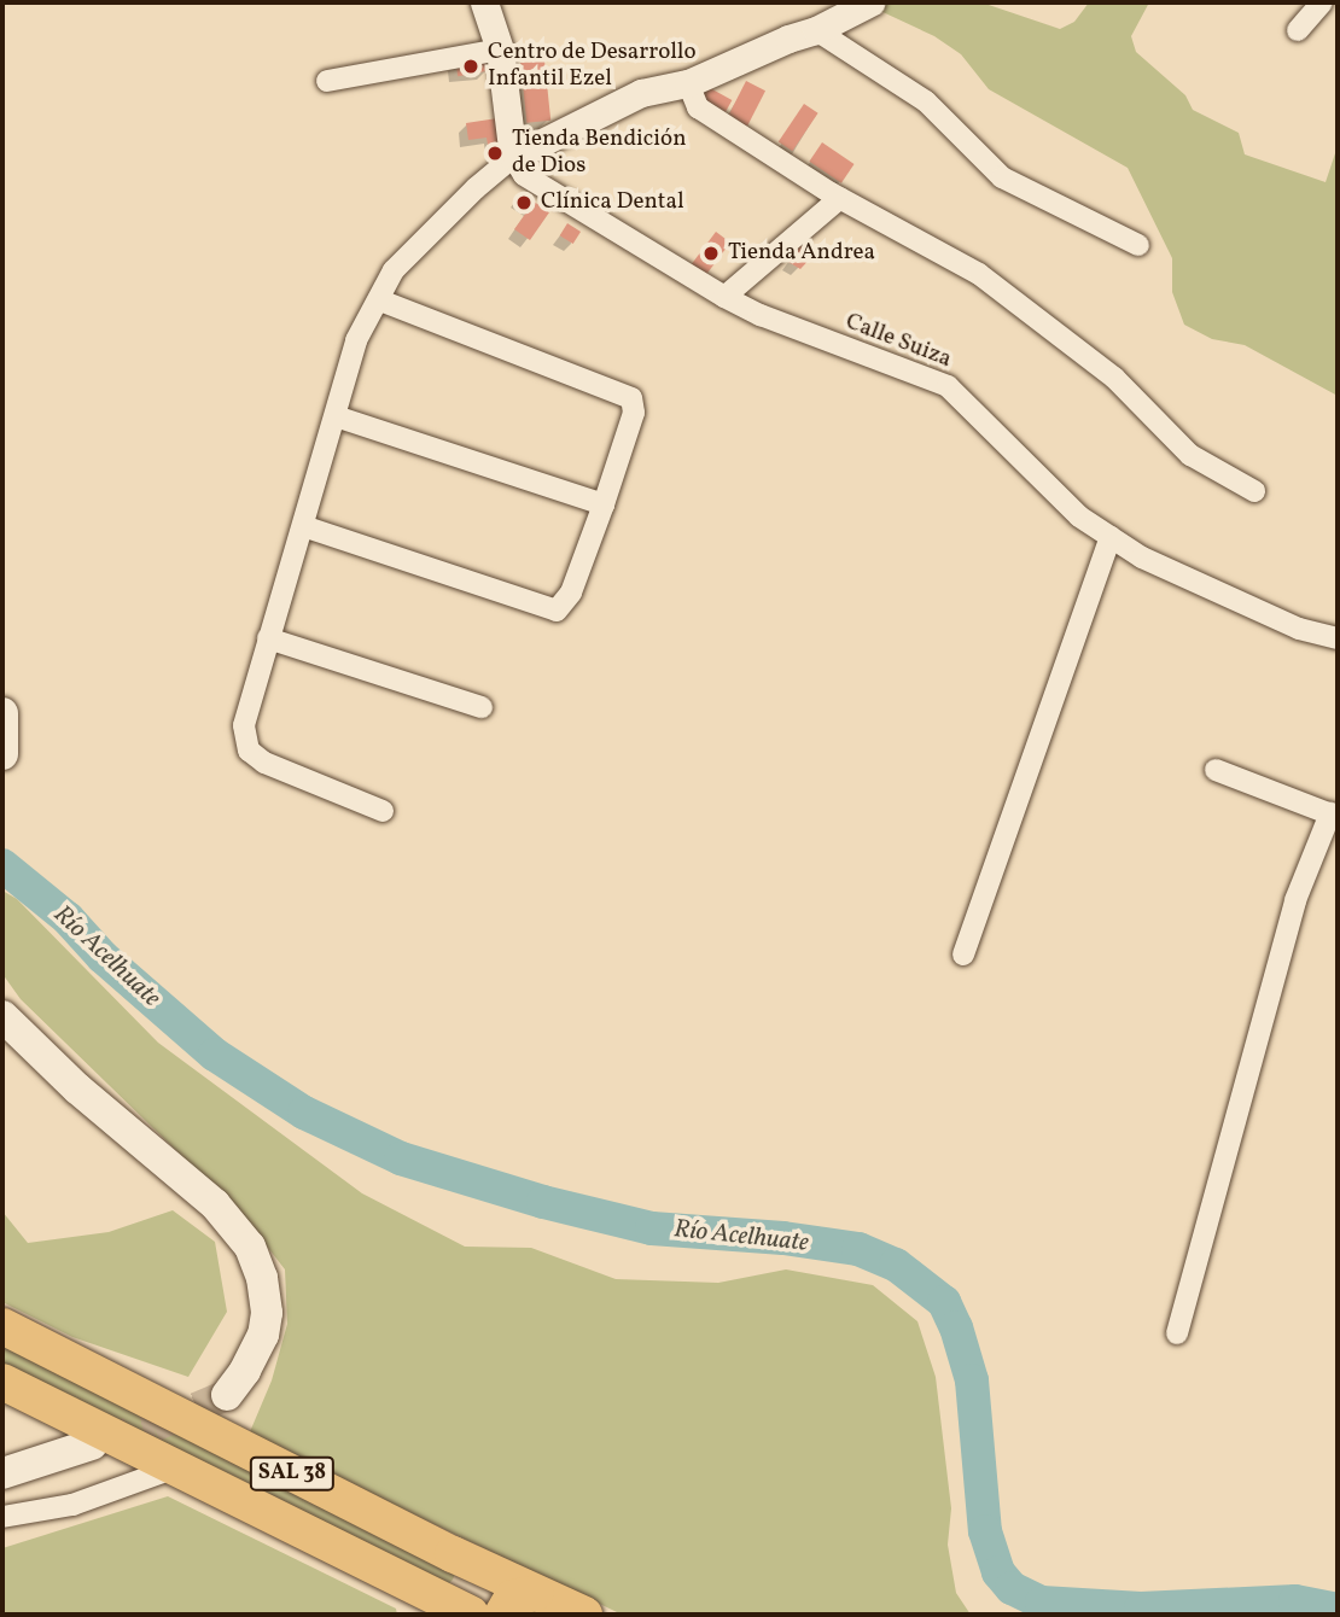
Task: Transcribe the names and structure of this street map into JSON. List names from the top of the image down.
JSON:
{
  "streets": {
    "highway": ["SAL 38"],
    "street": ["Calle Suiza"]
  },
  "water": ["Río Acelhuate"],
  "places": [
    "Centro de Desarrollo Infantil Ezel",
    "Tienda Bendición de Dios",
    "Clínica Dental",
    "Tienda Andrea"
  ]
}
